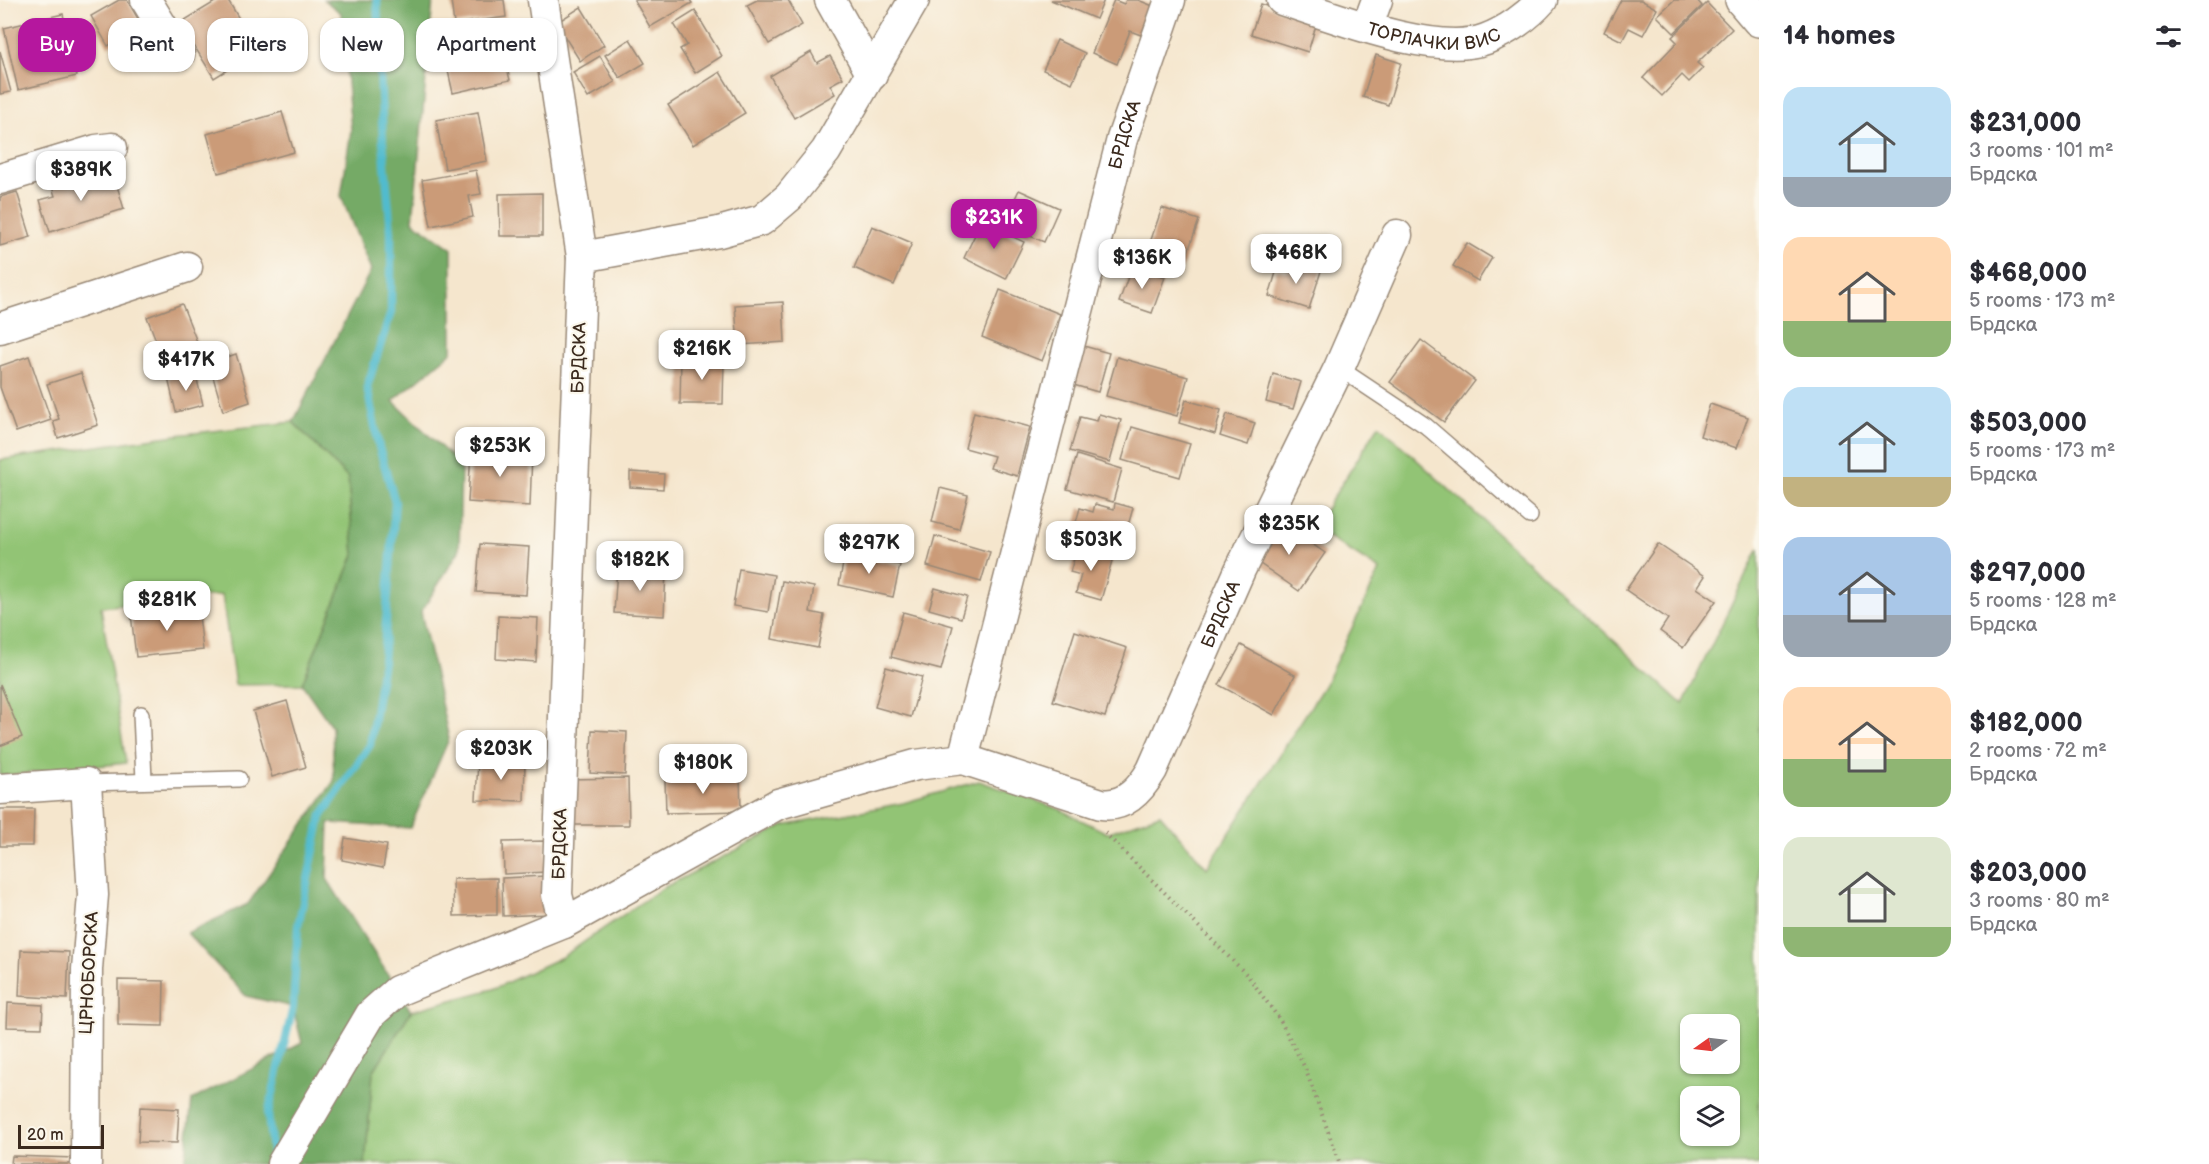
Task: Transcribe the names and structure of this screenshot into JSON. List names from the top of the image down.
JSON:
{
  "streets": {
    "street": ["ТОРЛАЧКИ ВИС", "БРДСКА", "ЦРНОБОРСКА"]
  },
  "scale_bar": "20 m",
  "north": "left",
  "page": {
    "heading": "14 homes",
    "chip": [
      "Buy",
      "Rent",
      "Filters",
      "New",
      "Apartment"
    ],
    "list": [
      {
        "name": "$231,000",
        "note": "3 rooms · 101 m² · Брдска"
      },
      {
        "name": "$468,000",
        "note": "5 rooms · 173 m² · Брдска"
      },
      {
        "name": "$503,000",
        "note": "5 rooms · 173 m² · Брдска"
      },
      {
        "name": "$297,000",
        "note": "5 rooms · 128 m² · Брдска"
      },
      {
        "name": "$182,000",
        "note": "2 rooms · 72 m² · Брдска"
      },
      {
        "name": "$203,000",
        "note": "3 rooms · 80 m² · Брдска"
      }
    ],
    "price": [
      "$389K",
      "$231K",
      "$468K",
      "$136K",
      "$216K",
      "$417K",
      "$253K",
      "$235K",
      "$503K",
      "$297K",
      "$182K",
      "$281K",
      "$203K",
      "$180K"
    ],
    "scale": "20 m"
  }
}
